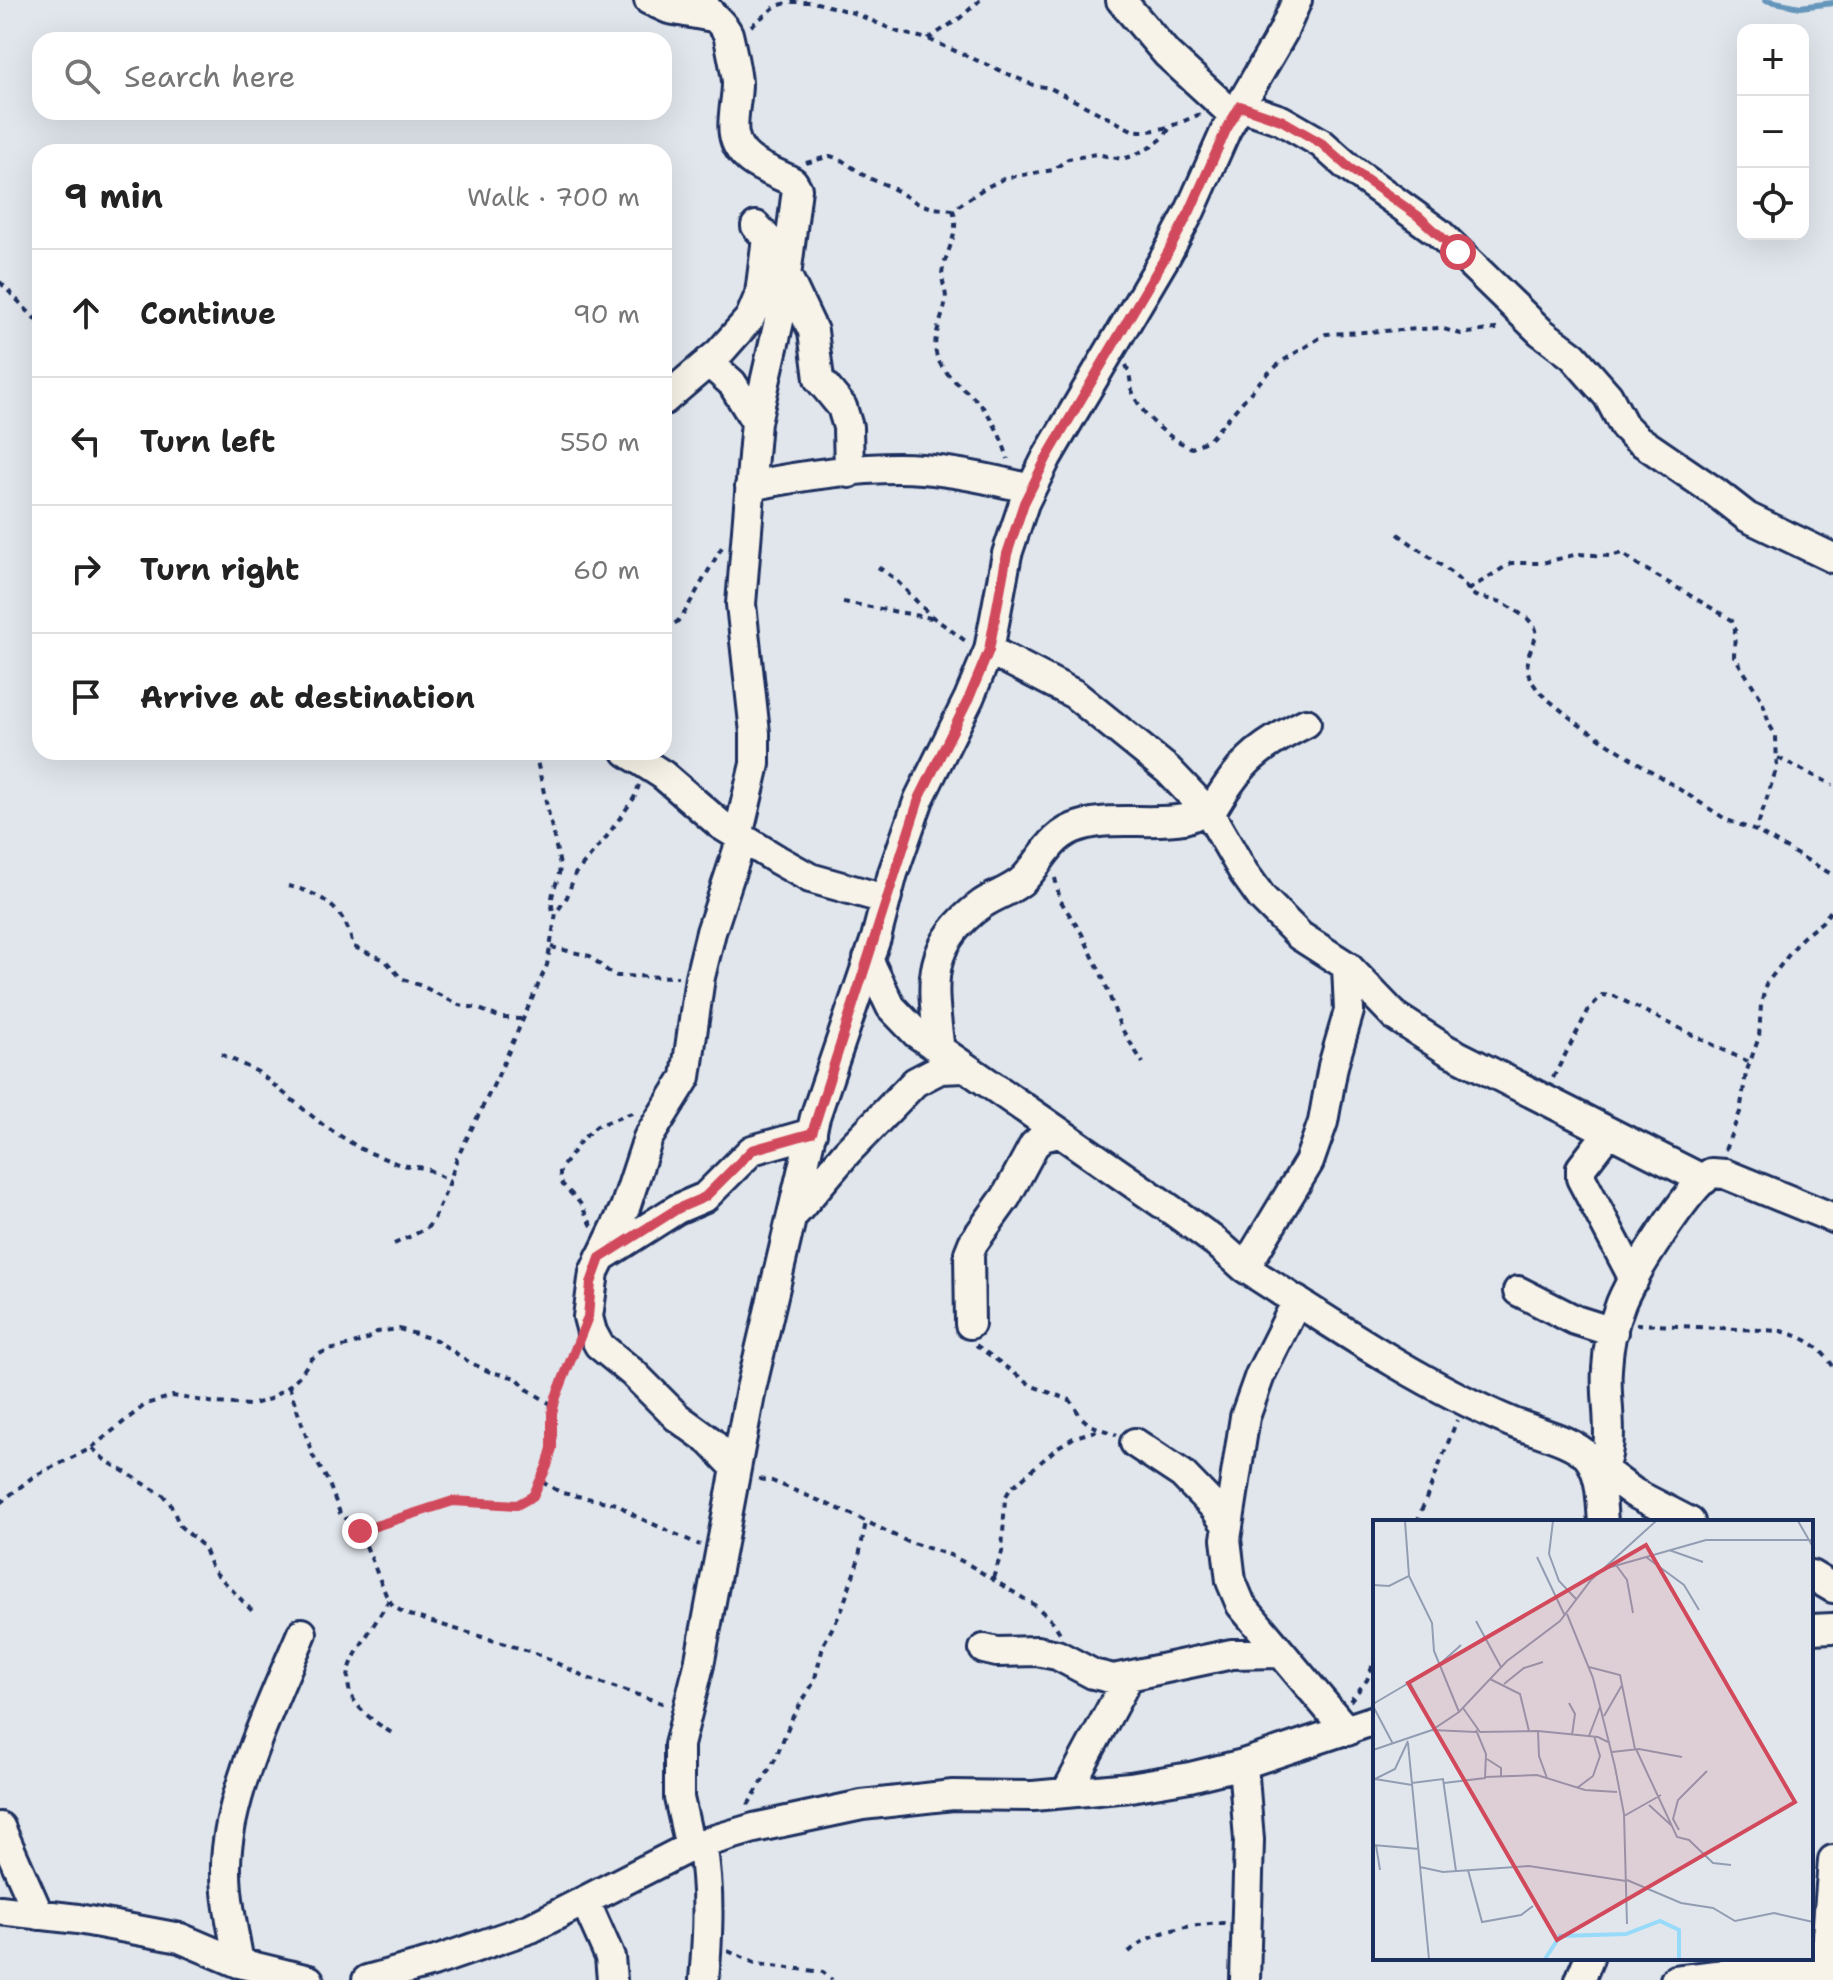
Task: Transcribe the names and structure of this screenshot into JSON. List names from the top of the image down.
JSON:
{
  "page": {
    "map_buttons": ["+", "−"],
    "search": "Search here",
    "heading": ["9 min", "Walk · 700 m"],
    "list": [
      ["Continue", "90 m"],
      ["Turn left", "550 m"],
      ["Turn right", "60 m"],
      "Arrive at destination"
    ]
  }
}
